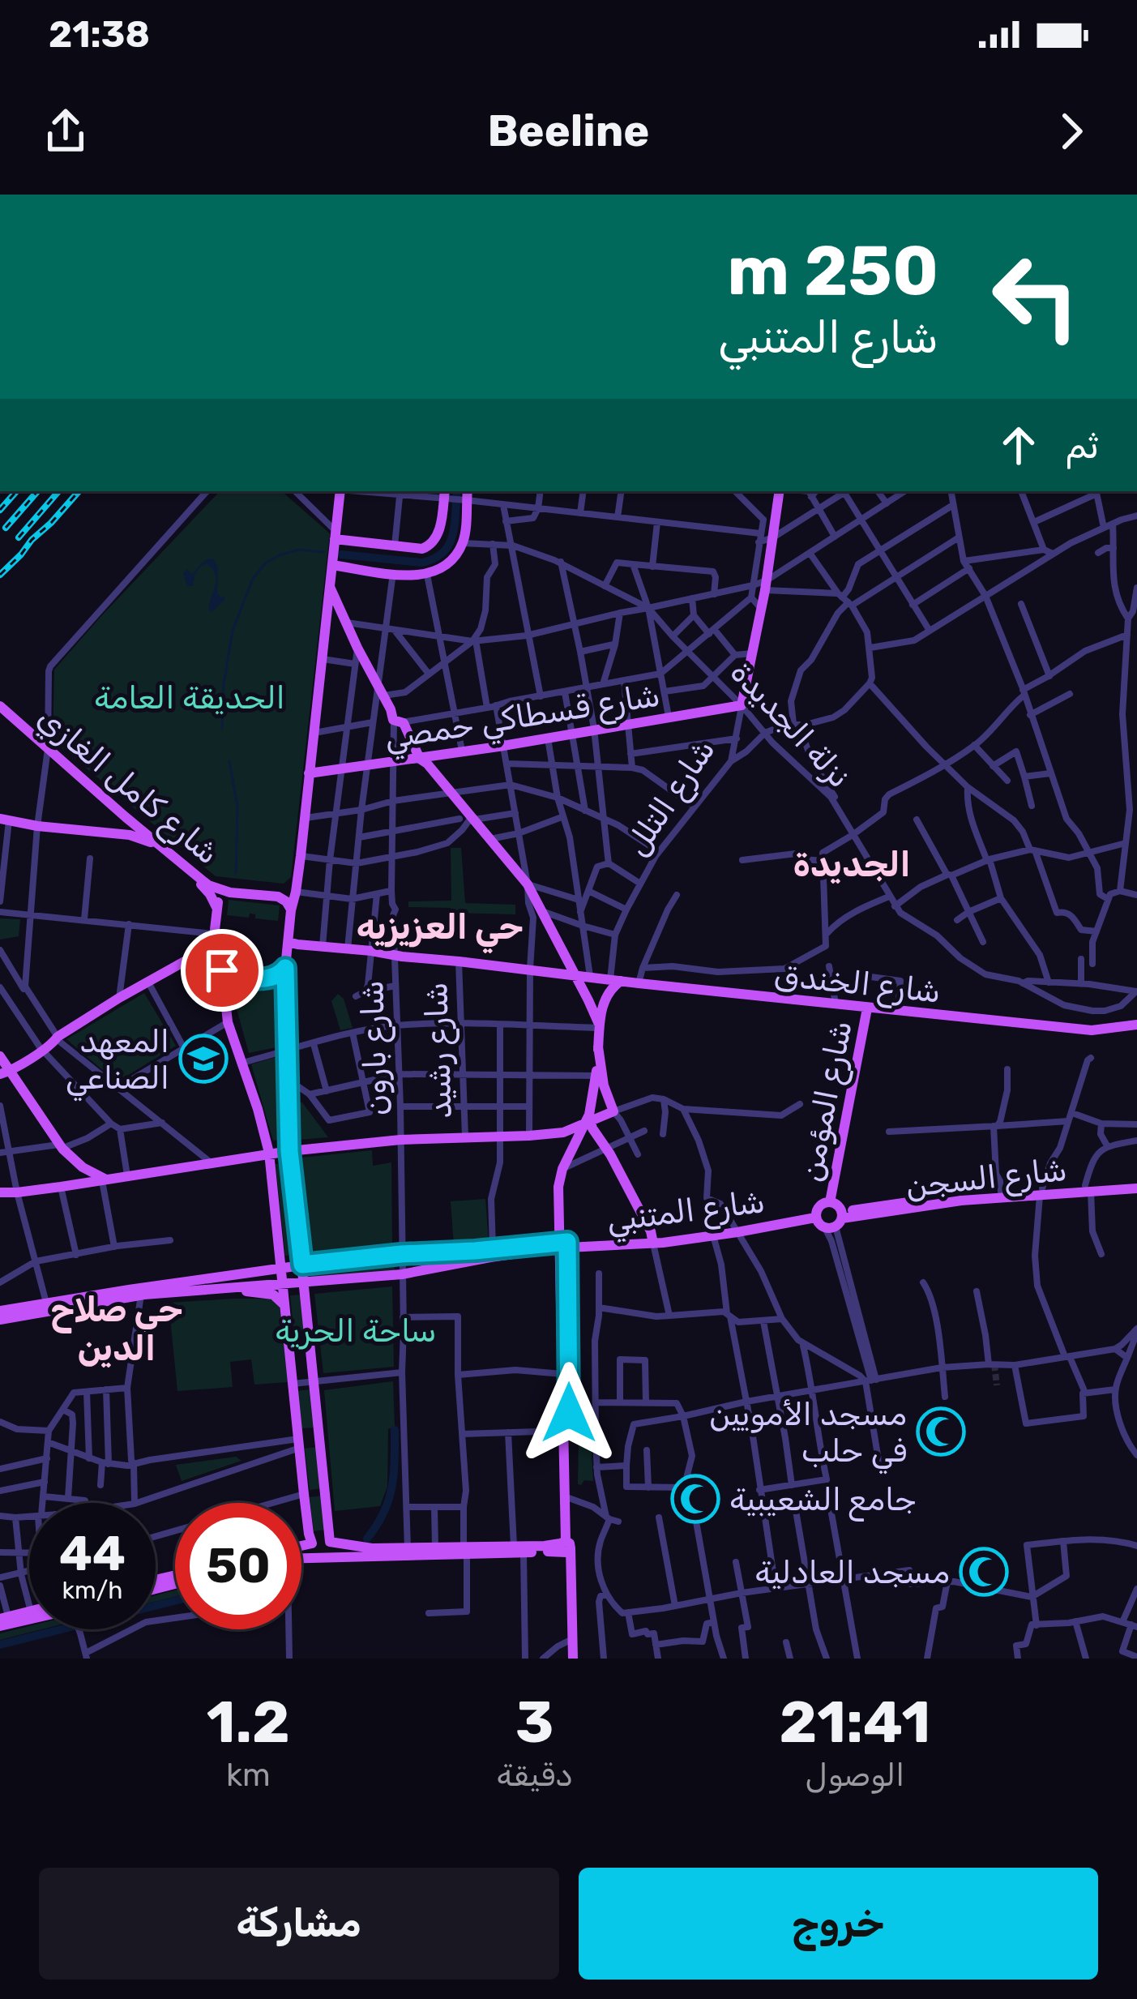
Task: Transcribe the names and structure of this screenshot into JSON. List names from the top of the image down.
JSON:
{
  "streets": {
    "main road": [
      "شارع قسطاكي حمصي",
      "شارع كامل الغازي",
      "شارع التلل",
      "شارع الخندق",
      "شارع المؤمن",
      "شارع السجن",
      "شارع المتنبي"
    ],
    "street": ["نزلة الجديدة", "شارع بارون", "شارع رشيد"]
  },
  "crossings": [
    ["شارع قسطاكي حمصي", "نزلة الجديدة"],
    ["شارع قسطاكي حمصي", "شارع التلل"],
    ["شارع قسطاكي حمصي", "شارع بارون"],
    ["نزلة الجديدة", "شارع التلل"],
    ["شارع كامل الغازي", "شارع الخندق"],
    ["شارع التلل", "شارع الخندق"],
    ["شارع الخندق", "شارع بارون"],
    ["شارع الخندق", "شارع رشيد"],
    ["شارع الخندق", "شارع المؤمن"],
    ["شارع بارون", "شارع المتنبي"],
    ["شارع المؤمن", "شارع السجن"],
    ["شارع المؤمن", "شارع المتنبي"],
    ["شارع السجن", "شارع المتنبي"]
  ],
  "districts": ["الجديدة", "حي العزيزيه", "حي صلاح الدين"],
  "parks": ["الحديقة العامة", "ساحة الحرية"],
  "places": {
    "school or university": ["المعهد الصناعي"],
    "mosque": ["مسجد الأمويين في حلب", "جامع الشعيبية", "مسجد العادلية"]
  },
  "page": {
    "status": "21:38",
    "header": "Beeline",
    "turn": ["250 m", "شارع المتنبي"],
    "then": "ثم",
    "speed": "44 km/h",
    "limit": "50",
    "eta": [
      "21:41",
      "الوصول",
      "3",
      "دقيقة",
      "1.2",
      "km"
    ],
    "buttons": ["خروج", "مشاركة"]
  }
}
